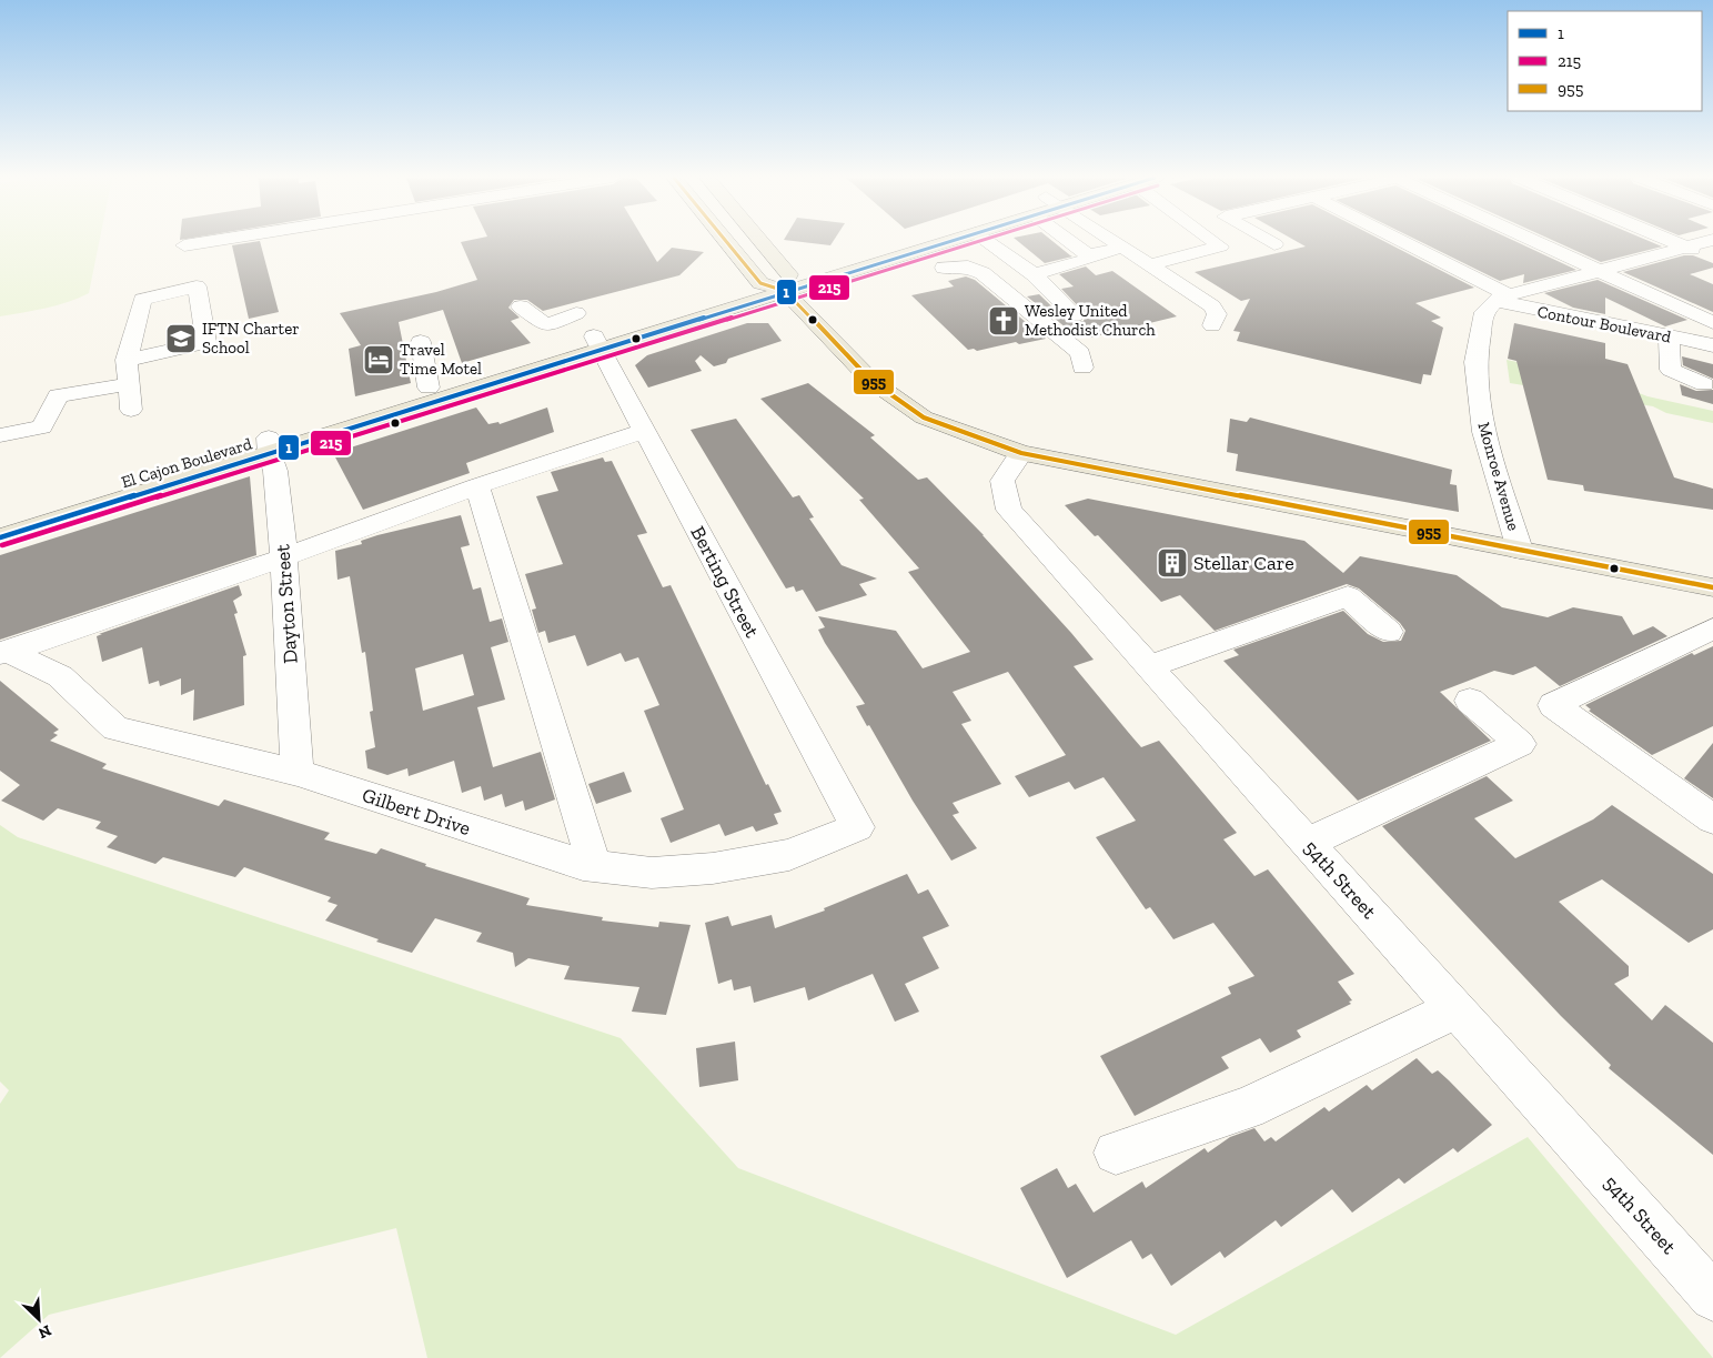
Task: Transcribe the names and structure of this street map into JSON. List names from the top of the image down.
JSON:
{
  "streets": {
    "main road": ["El Cajon Boulevard"],
    "street": [
      "Contour Boulevard",
      "Monroe Avenue",
      "Berting Street",
      "Dayton Street",
      "Gilbert Drive",
      "54th Street"
    ]
  },
  "crossings": [
    ["Contour Boulevard", "Monroe Avenue"],
    ["El Cajon Boulevard", "Berting Street"],
    ["El Cajon Boulevard", "Dayton Street"],
    ["Berting Street", "Gilbert Drive"],
    ["Dayton Street", "Gilbert Drive"]
  ],
  "places": {
    "church": ["Wesley United Methodist Church"],
    "school or university": ["IFTN Charter School"],
    "hotel": ["Travel Time Motel"],
    "building": ["Stellar Care"]
  },
  "lines": ["transit line 1", "transit line 215", "transit line 955"],
  "legend": ["1", "215", "955"],
  "north": "bottom right"
}
